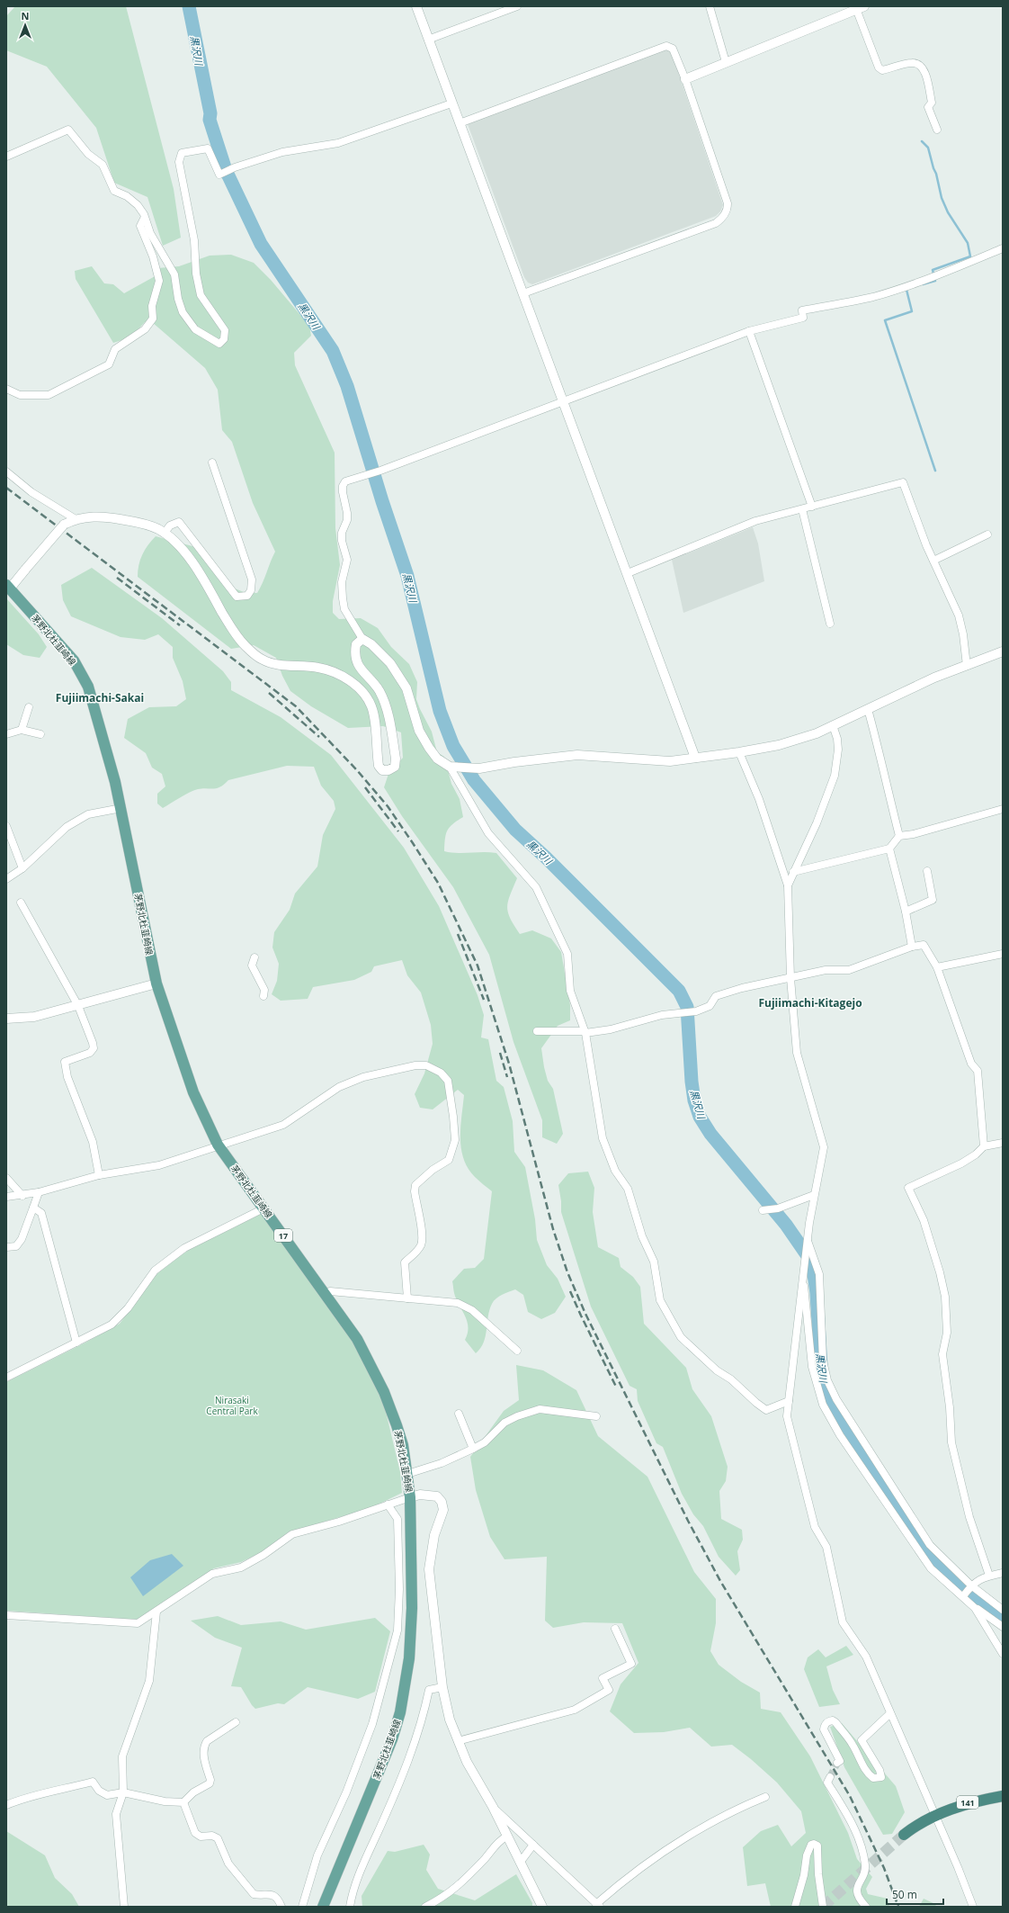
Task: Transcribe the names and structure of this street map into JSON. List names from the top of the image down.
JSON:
{
  "streets": {
    "highway": ["141"],
    "main road": ["茅野北杜韮崎線", "17"]
  },
  "districts": ["Fujiimachi-Sakai", "Fujiimachi-Kitagejo"],
  "water": ["黒沢川"],
  "parks": ["Nirasaki Central Park"],
  "scale_bar": "50 m",
  "north": "top"
}
